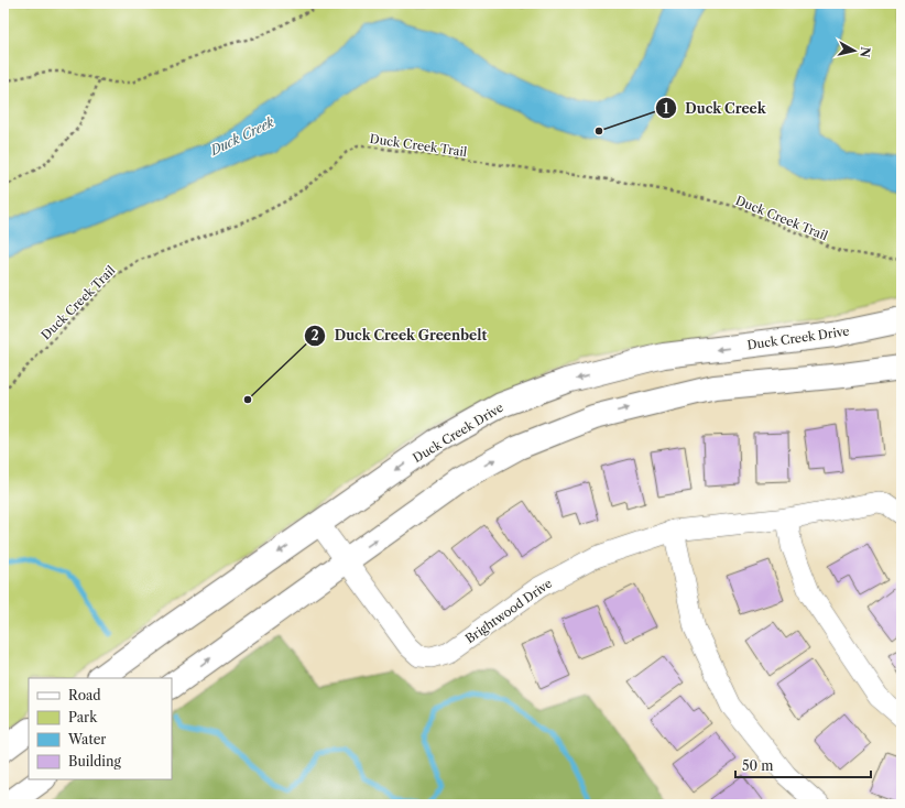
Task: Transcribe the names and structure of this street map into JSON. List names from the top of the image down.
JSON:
{
  "streets": {
    "main road": ["Duck Creek Drive"],
    "street": ["Brightwood Drive"],
    "path": ["Duck Creek Trail"]
  },
  "crossings": [
    ["Duck Creek Drive", "Brightwood Drive"]
  ],
  "water": ["Duck Creek"],
  "places": ["Duck Creek", "Duck Creek Greenbelt"],
  "legend": [
    "Road",
    "Park",
    "Water",
    "Building"
  ],
  "scale_bar": "50 m",
  "north": "right"
}
